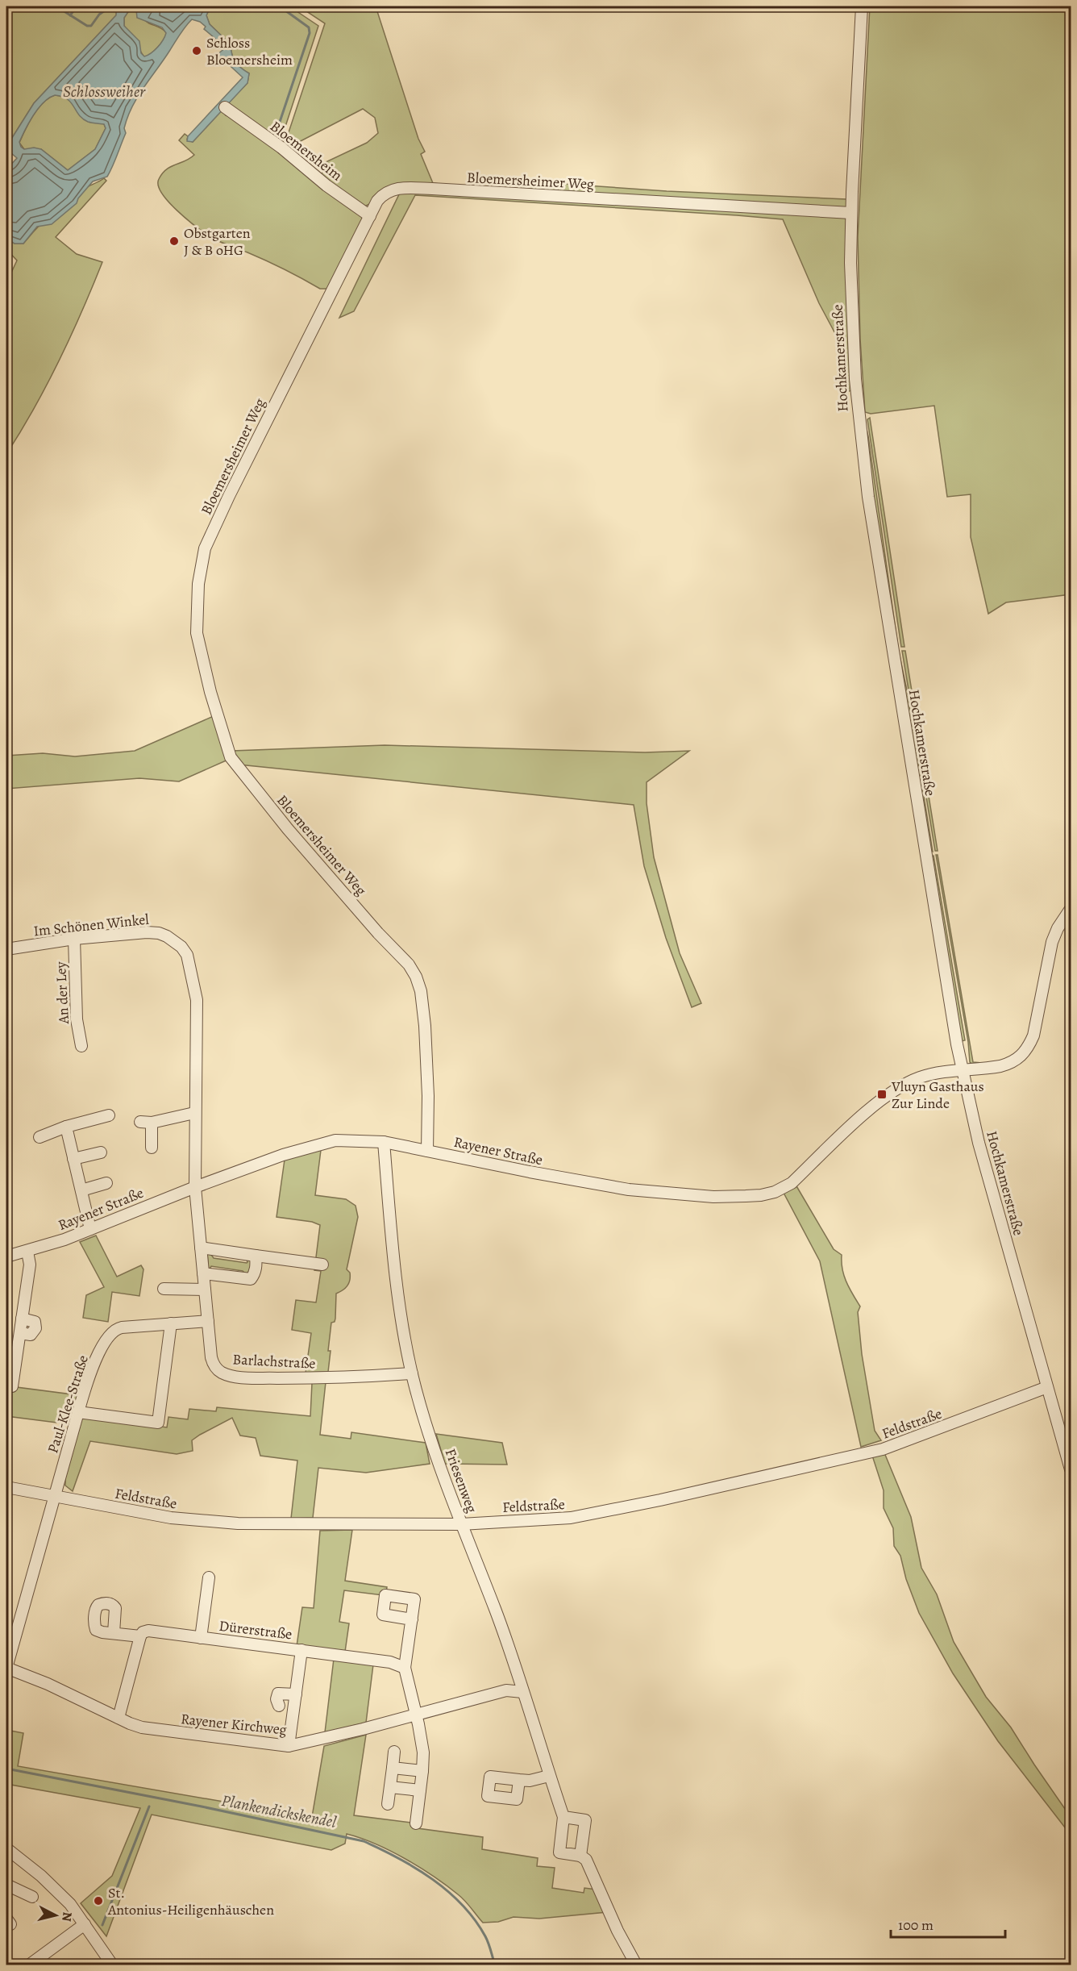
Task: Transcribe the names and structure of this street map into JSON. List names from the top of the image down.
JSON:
{
  "streets": {
    "street": [
      "Bloemersheim",
      "Bloemersheimer Weg",
      "Hochkamerstraße",
      "Im Schönen Winkel",
      "An der Ley",
      "Rayener Straße",
      "Barlachstraße",
      "Paul-Klee-Straße",
      "Feldstraße",
      "Friesenweg",
      "Dürerstraße",
      "Rayener Kirchweg"
    ]
  },
  "crossings": [
    ["Bloemersheim", "Bloemersheimer Weg"],
    ["Bloemersheimer Weg", "Hochkamerstraße"],
    ["Bloemersheimer Weg", "Rayener Straße"],
    ["Hochkamerstraße", "Rayener Straße"],
    ["Hochkamerstraße", "Feldstraße"],
    ["Im Schönen Winkel", "An der Ley"],
    ["Im Schönen Winkel", "Rayener Straße"],
    ["Im Schönen Winkel", "Barlachstraße"],
    ["Rayener Straße", "Barlachstraße"],
    ["Rayener Straße", "Friesenweg"],
    ["Barlachstraße", "Paul-Klee-Straße"],
    ["Barlachstraße", "Friesenweg"],
    ["Paul-Klee-Straße", "Feldstraße"],
    ["Paul-Klee-Straße", "Rayener Kirchweg"],
    ["Feldstraße", "Friesenweg"],
    ["Friesenweg", "Rayener Kirchweg"]
  ],
  "water": ["Schlossweiher", "Plankendickskendel"],
  "places": {
    "other": ["Schloss Bloemersheim", "Obstgarten J & B oHG", "St. Antonius-Heiligenhäuschen"],
    "transit": ["Vluyn Gasthaus Zur Linde"]
  },
  "scale_bar": "100 m",
  "north": "right"
}
